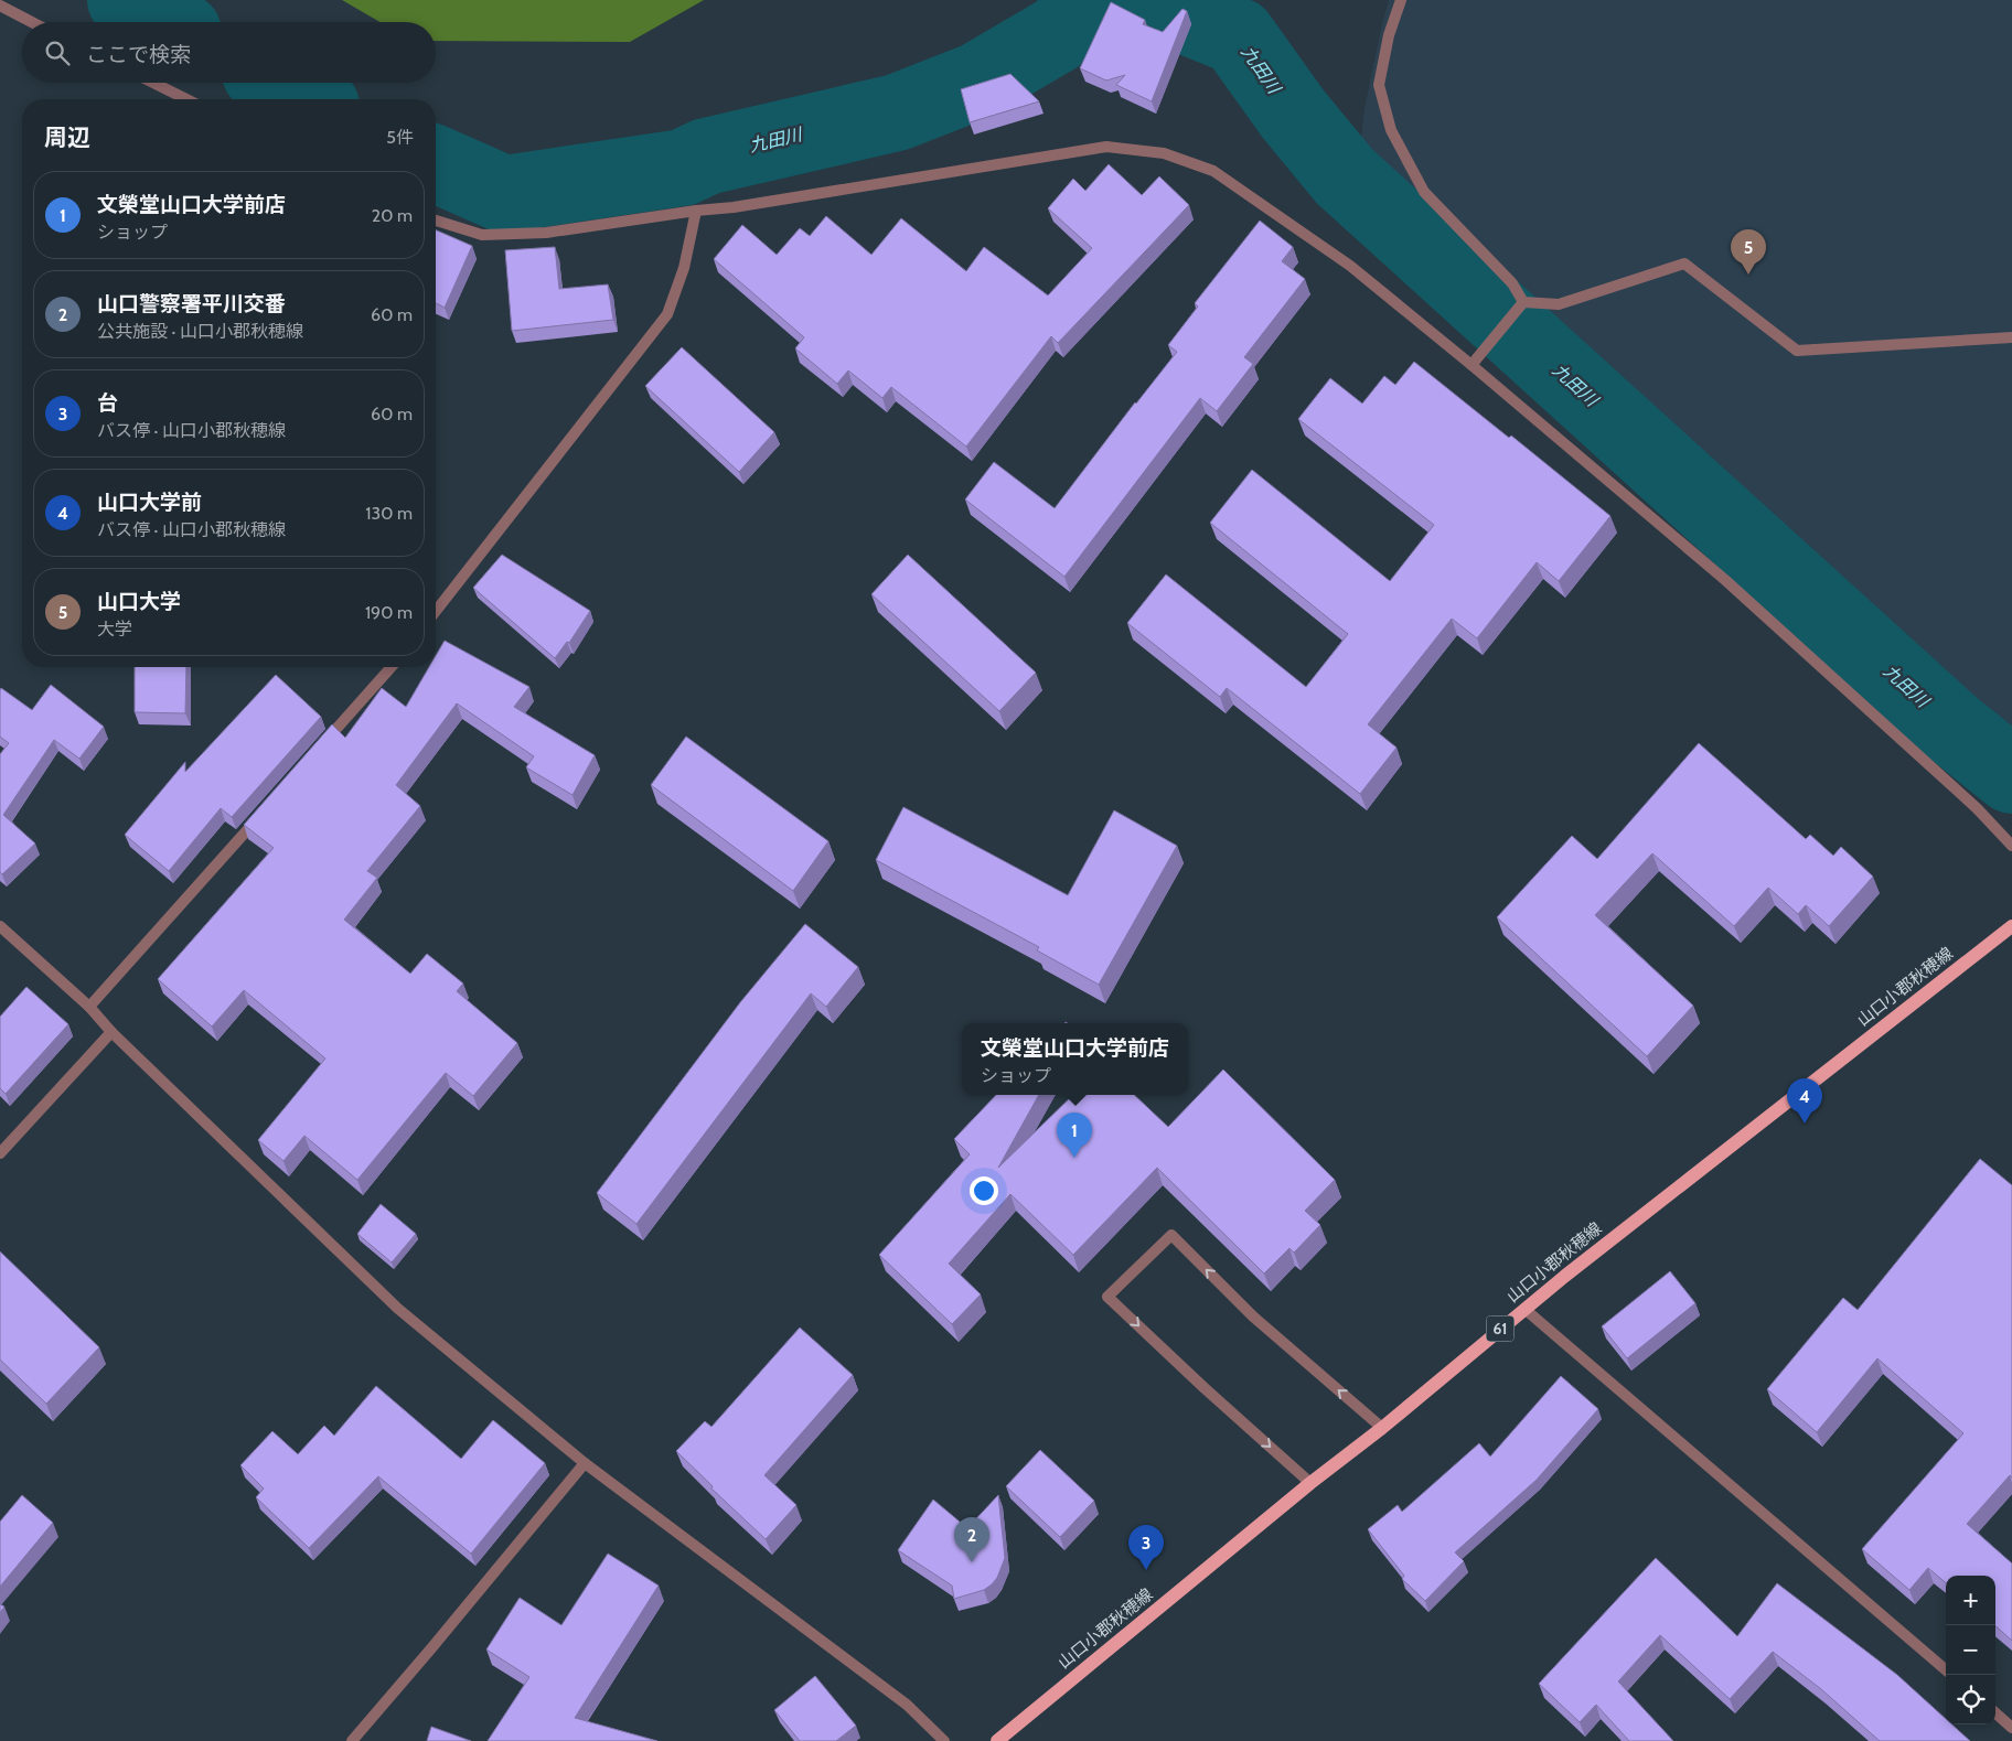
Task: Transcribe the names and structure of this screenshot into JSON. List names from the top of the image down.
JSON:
{
  "streets": {
    "main road": ["山口小郡秋穂線", "61"]
  },
  "water": ["九田川"],
  "page": {
    "search": "ここで検索",
    "heading": ["周辺", "5件"],
    "list": [
      {
        "mark": "1",
        "name": "文榮堂山口大学前店",
        "note": "ショップ",
        "value": "20 m"
      },
      {
        "mark": "2",
        "name": "山口警察署平川交番",
        "note": "公共施設 · 山口小郡秋穂線",
        "value": "60 m"
      },
      {
        "mark": "3",
        "name": "台",
        "note": "バス停 · 山口小郡秋穂線",
        "value": "60 m"
      },
      {
        "mark": "4",
        "name": "山口大学前",
        "note": "バス停 · 山口小郡秋穂線",
        "value": "130 m"
      },
      {
        "mark": "5",
        "name": "山口大学",
        "note": "大学",
        "value": "190 m"
      }
    ],
    "pins": [
      "5",
      "4",
      "1",
      "2",
      "3"
    ],
    "popup": ["文榮堂山口大学前店", "ショップ"],
    "map_buttons": ["+", "−"]
  }
}
